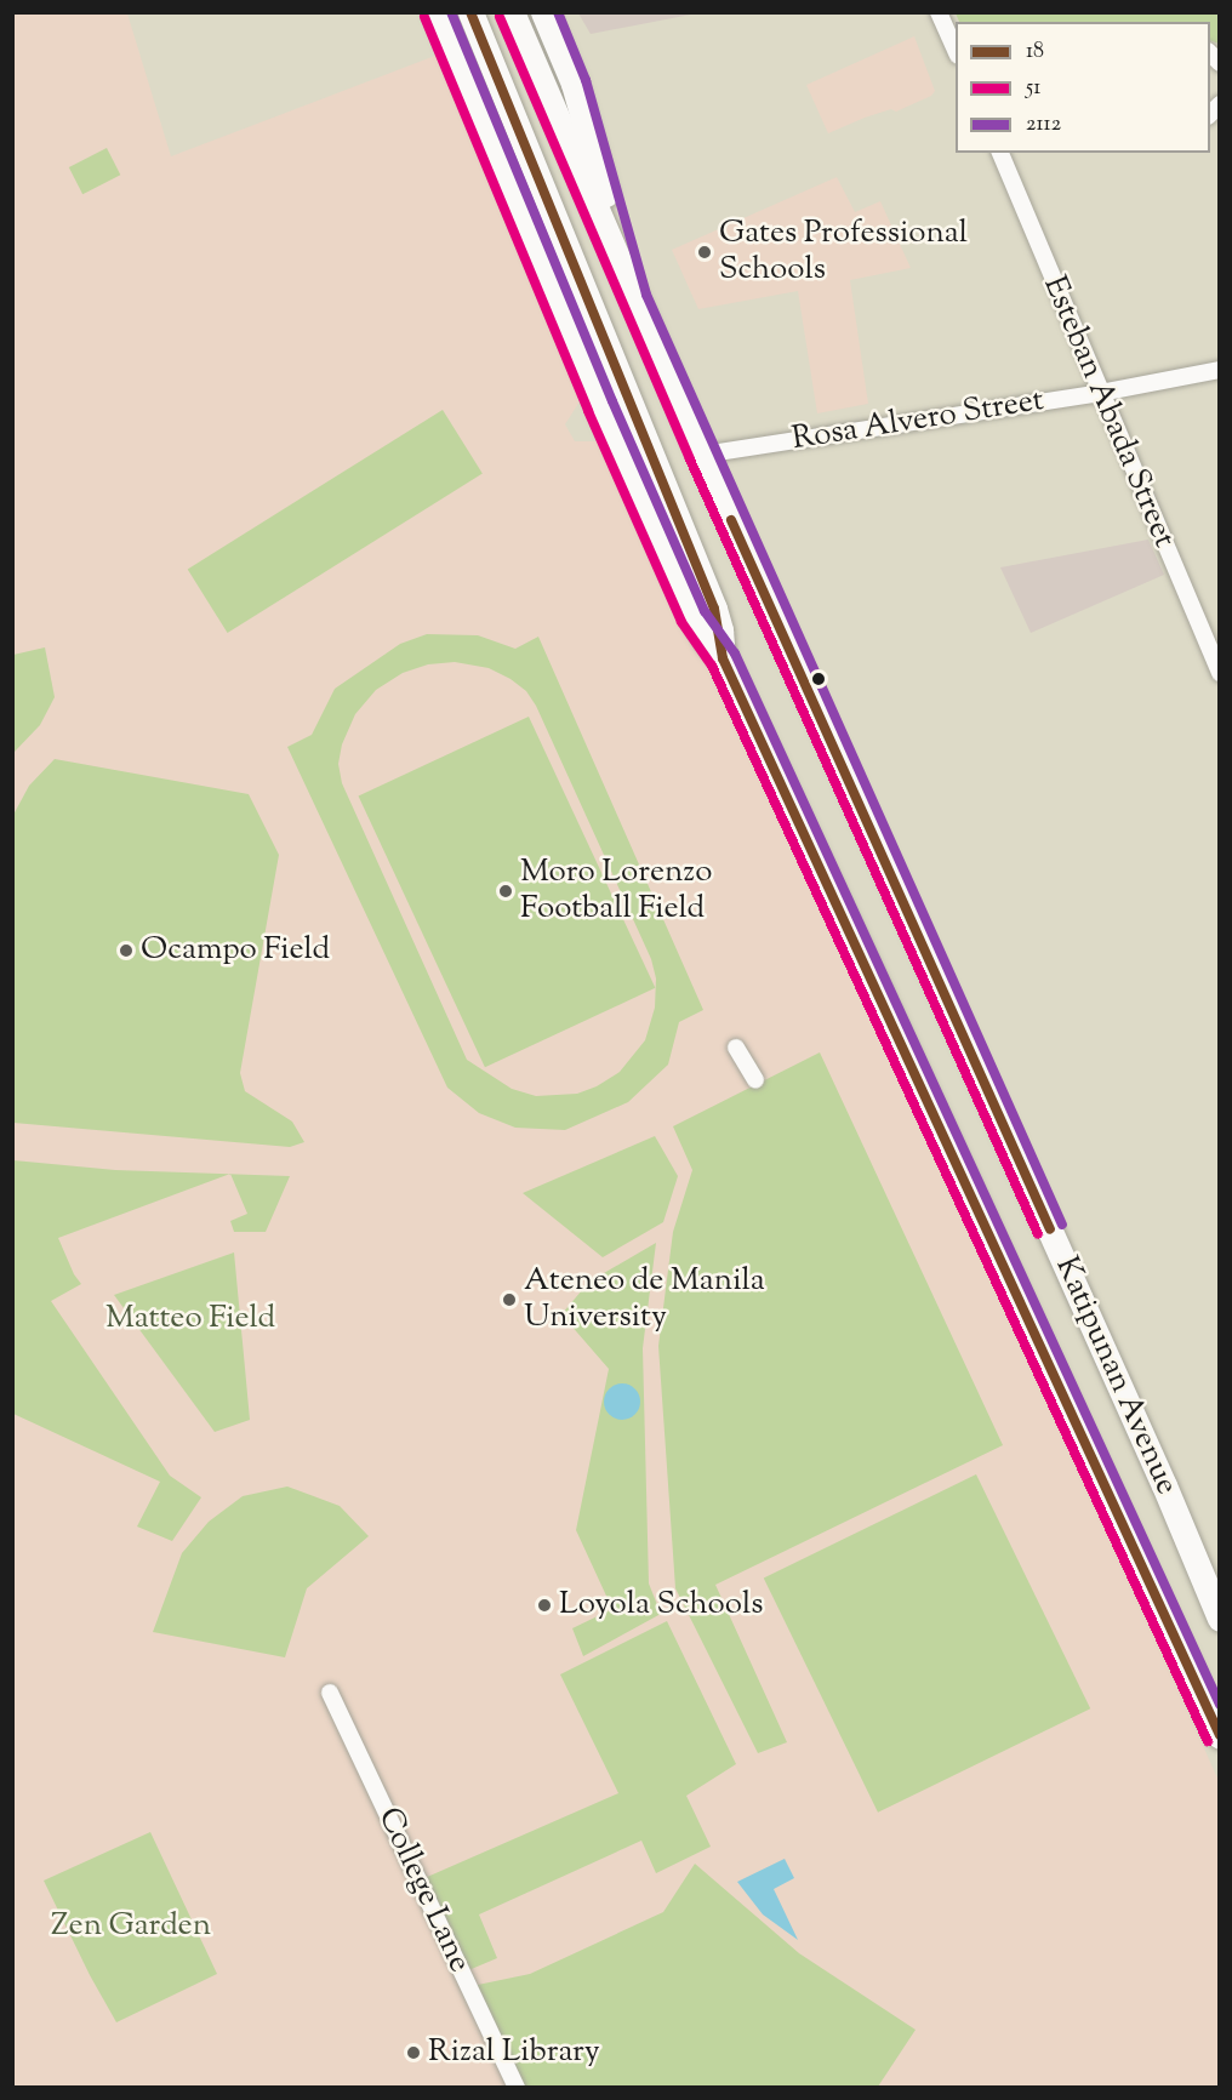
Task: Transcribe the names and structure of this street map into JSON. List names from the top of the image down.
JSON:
{
  "streets": {
    "main road": ["Katipunan Avenue"],
    "street": ["Esteban Abada Street", "Rosa Alvero Street", "College Lane"]
  },
  "crossings": [
    ["Esteban Abada Street", "Rosa Alvero Street"],
    ["Rosa Alvero Street", "Katipunan Avenue"]
  ],
  "parks": ["Matteo Field", "Zen Garden"],
  "places": [
    "Gates Professional Schools",
    "Moro Lorenzo Football Field",
    "Ocampo Field",
    "Ateneo de Manila University",
    "Loyola Schools",
    "Rizal Library"
  ],
  "lines": ["transit line 18", "transit line 2112", "transit line 51"],
  "legend": ["18", "51", "2112"]
}
